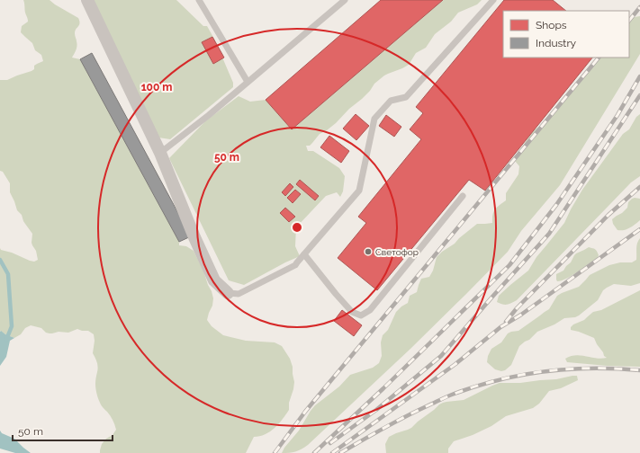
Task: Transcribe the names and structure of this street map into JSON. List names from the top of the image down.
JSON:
{
  "places": ["Светофор"],
  "legend": ["Shops", "Industry"],
  "scale_bar": "50 m",
  "rings": ["100 m", "50 m"]
}
